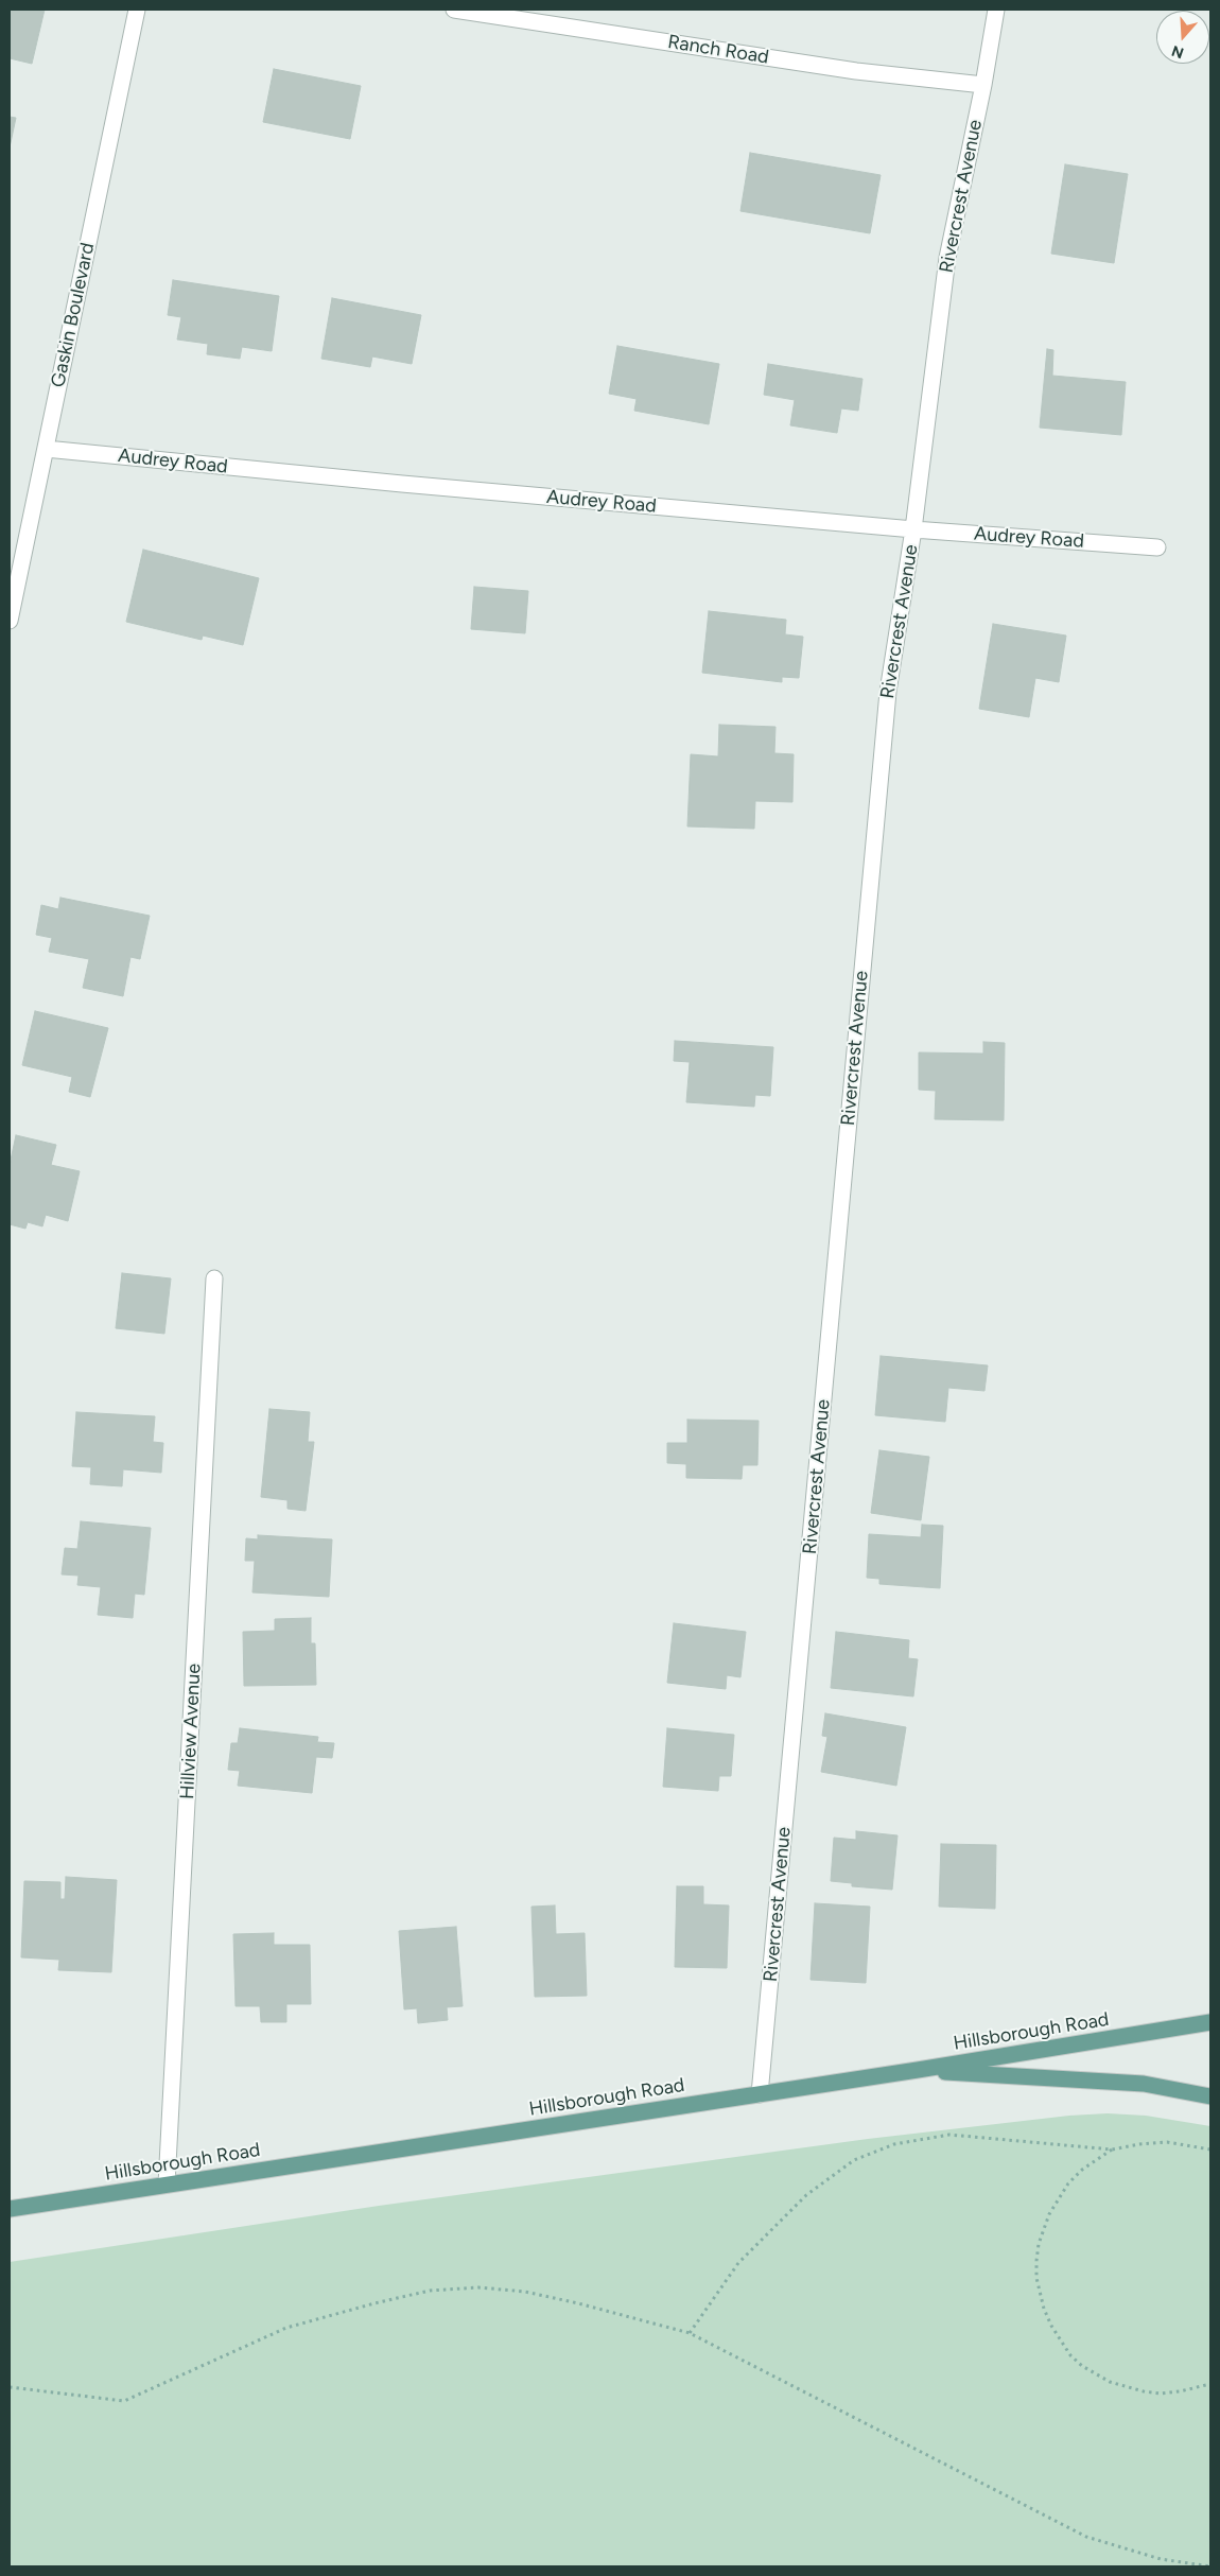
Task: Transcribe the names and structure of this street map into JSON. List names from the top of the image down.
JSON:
{
  "streets": {
    "main road": ["Hillsborough Road"],
    "street": [
      "Ranch Road",
      "Rivercrest Avenue",
      "Gaskin Boulevard",
      "Audrey Road",
      "Hillview Avenue"
    ]
  },
  "crossings": [
    ["Ranch Road", "Rivercrest Avenue"],
    ["Rivercrest Avenue", "Audrey Road"],
    ["Rivercrest Avenue", "Hillsborough Road"],
    ["Gaskin Boulevard", "Audrey Road"],
    ["Hillview Avenue", "Hillsborough Road"]
  ],
  "north": "bottom"
}
